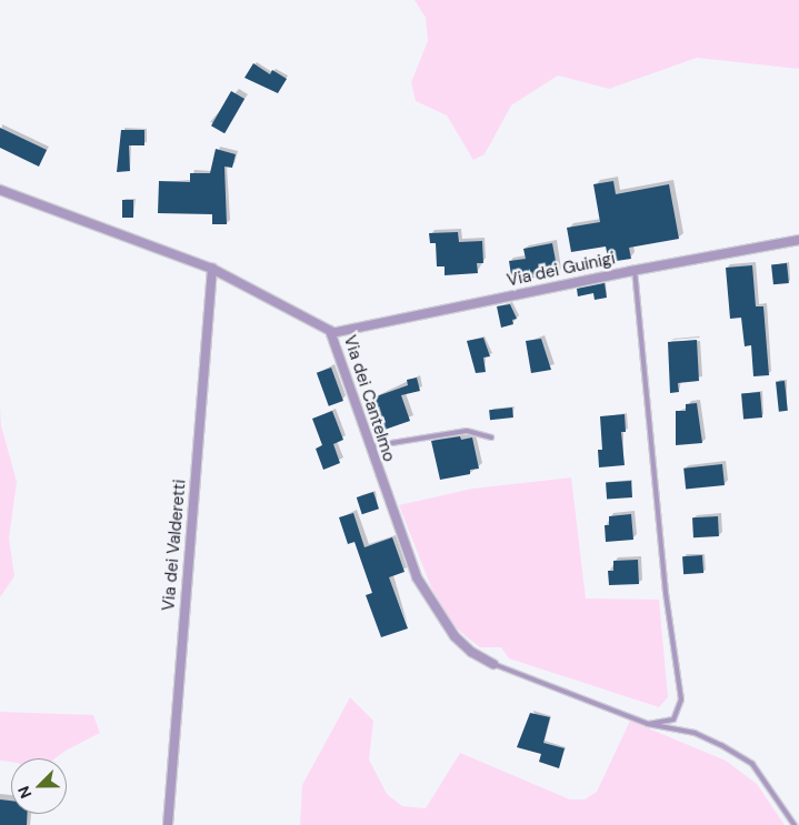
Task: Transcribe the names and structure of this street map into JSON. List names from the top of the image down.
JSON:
{
  "streets": {
    "street": ["Via dei Guinigi", "Via dei Cantelmo", "Via dei Valderetti"]
  },
  "crossings": [
    ["Via dei Guinigi", "Via dei Cantelmo"],
    ["Via dei Cantelmo", "Via dei Valderetti"]
  ],
  "north": "bottom left"
}
